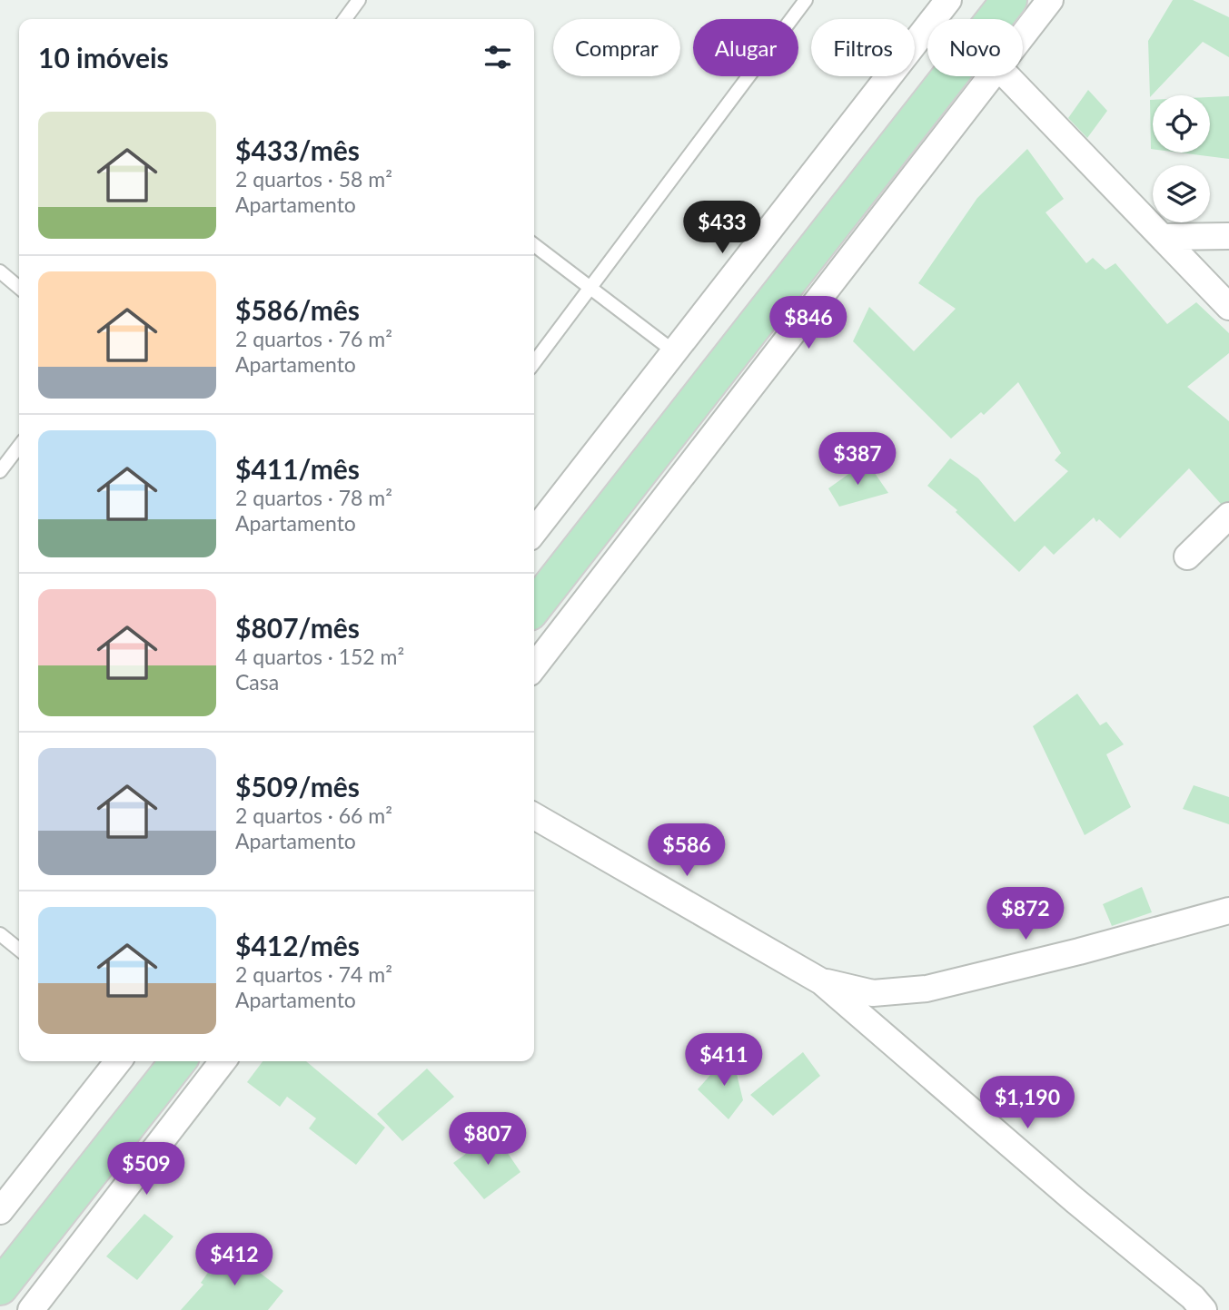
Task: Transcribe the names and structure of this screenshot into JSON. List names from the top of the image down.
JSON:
{
  "page": {
    "chip": [
      "Comprar",
      "Alugar",
      "Filtros",
      "Novo"
    ],
    "heading": "10 imóveis",
    "list": [
      {
        "name": "$433/mês",
        "note": "2 quartos · 58 m² · Apartamento"
      },
      {
        "name": "$586/mês",
        "note": "2 quartos · 76 m² · Apartamento"
      },
      {
        "name": "$411/mês",
        "note": "2 quartos · 78 m² · Apartamento"
      },
      {
        "name": "$807/mês",
        "note": "4 quartos · 152 m² · Casa"
      },
      {
        "name": "$509/mês",
        "note": "2 quartos · 66 m² · Apartamento"
      },
      {
        "name": "$412/mês",
        "note": "2 quartos · 74 m² · Apartamento"
      }
    ],
    "price": [
      "$433",
      "$846",
      "$387",
      "$586",
      "$872",
      "$411",
      "$1,190",
      "$807",
      "$509",
      "$412"
    ]
  }
}
